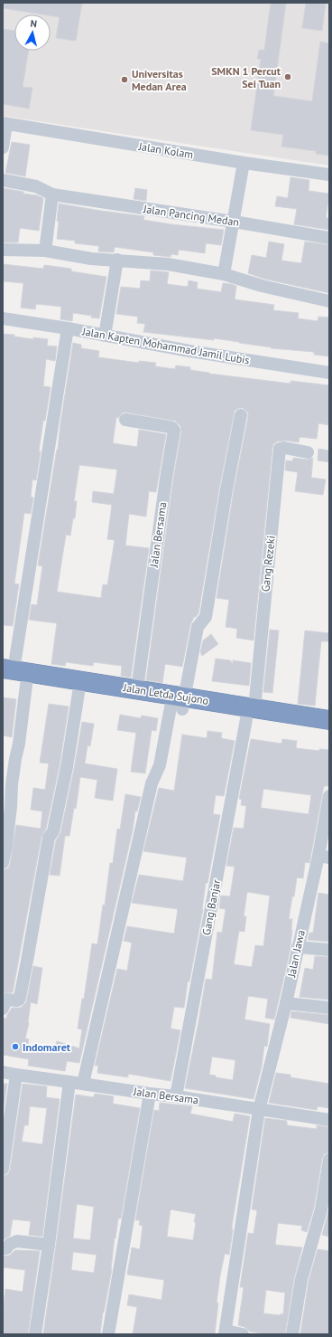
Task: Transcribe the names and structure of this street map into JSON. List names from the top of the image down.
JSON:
{
  "streets": {
    "highway": ["Jalan Letda Sujono"],
    "street": [
      "Jalan Kolam",
      "Jalan Pancing Medan",
      "Jalan Kapten Mohammad Jamil Lubis",
      "Jalan Bersama",
      "Gang Rezeki",
      "Gang Banjar",
      "Jalan Jawa"
    ]
  },
  "crossings": [
    ["Jalan Bersama", "Jalan Letda Sujono"],
    ["Jalan Bersama", "Gang Banjar"],
    ["Jalan Bersama", "Jalan Jawa"],
    ["Gang Rezeki", "Jalan Letda Sujono"],
    ["Gang Rezeki", "Gang Banjar"],
    ["Jalan Letda Sujono", "Gang Banjar"]
  ],
  "places": ["SMKN 1 Percut Sei Tuan", "Universitas Medan Area", "Indomaret"],
  "north": "top"
}
